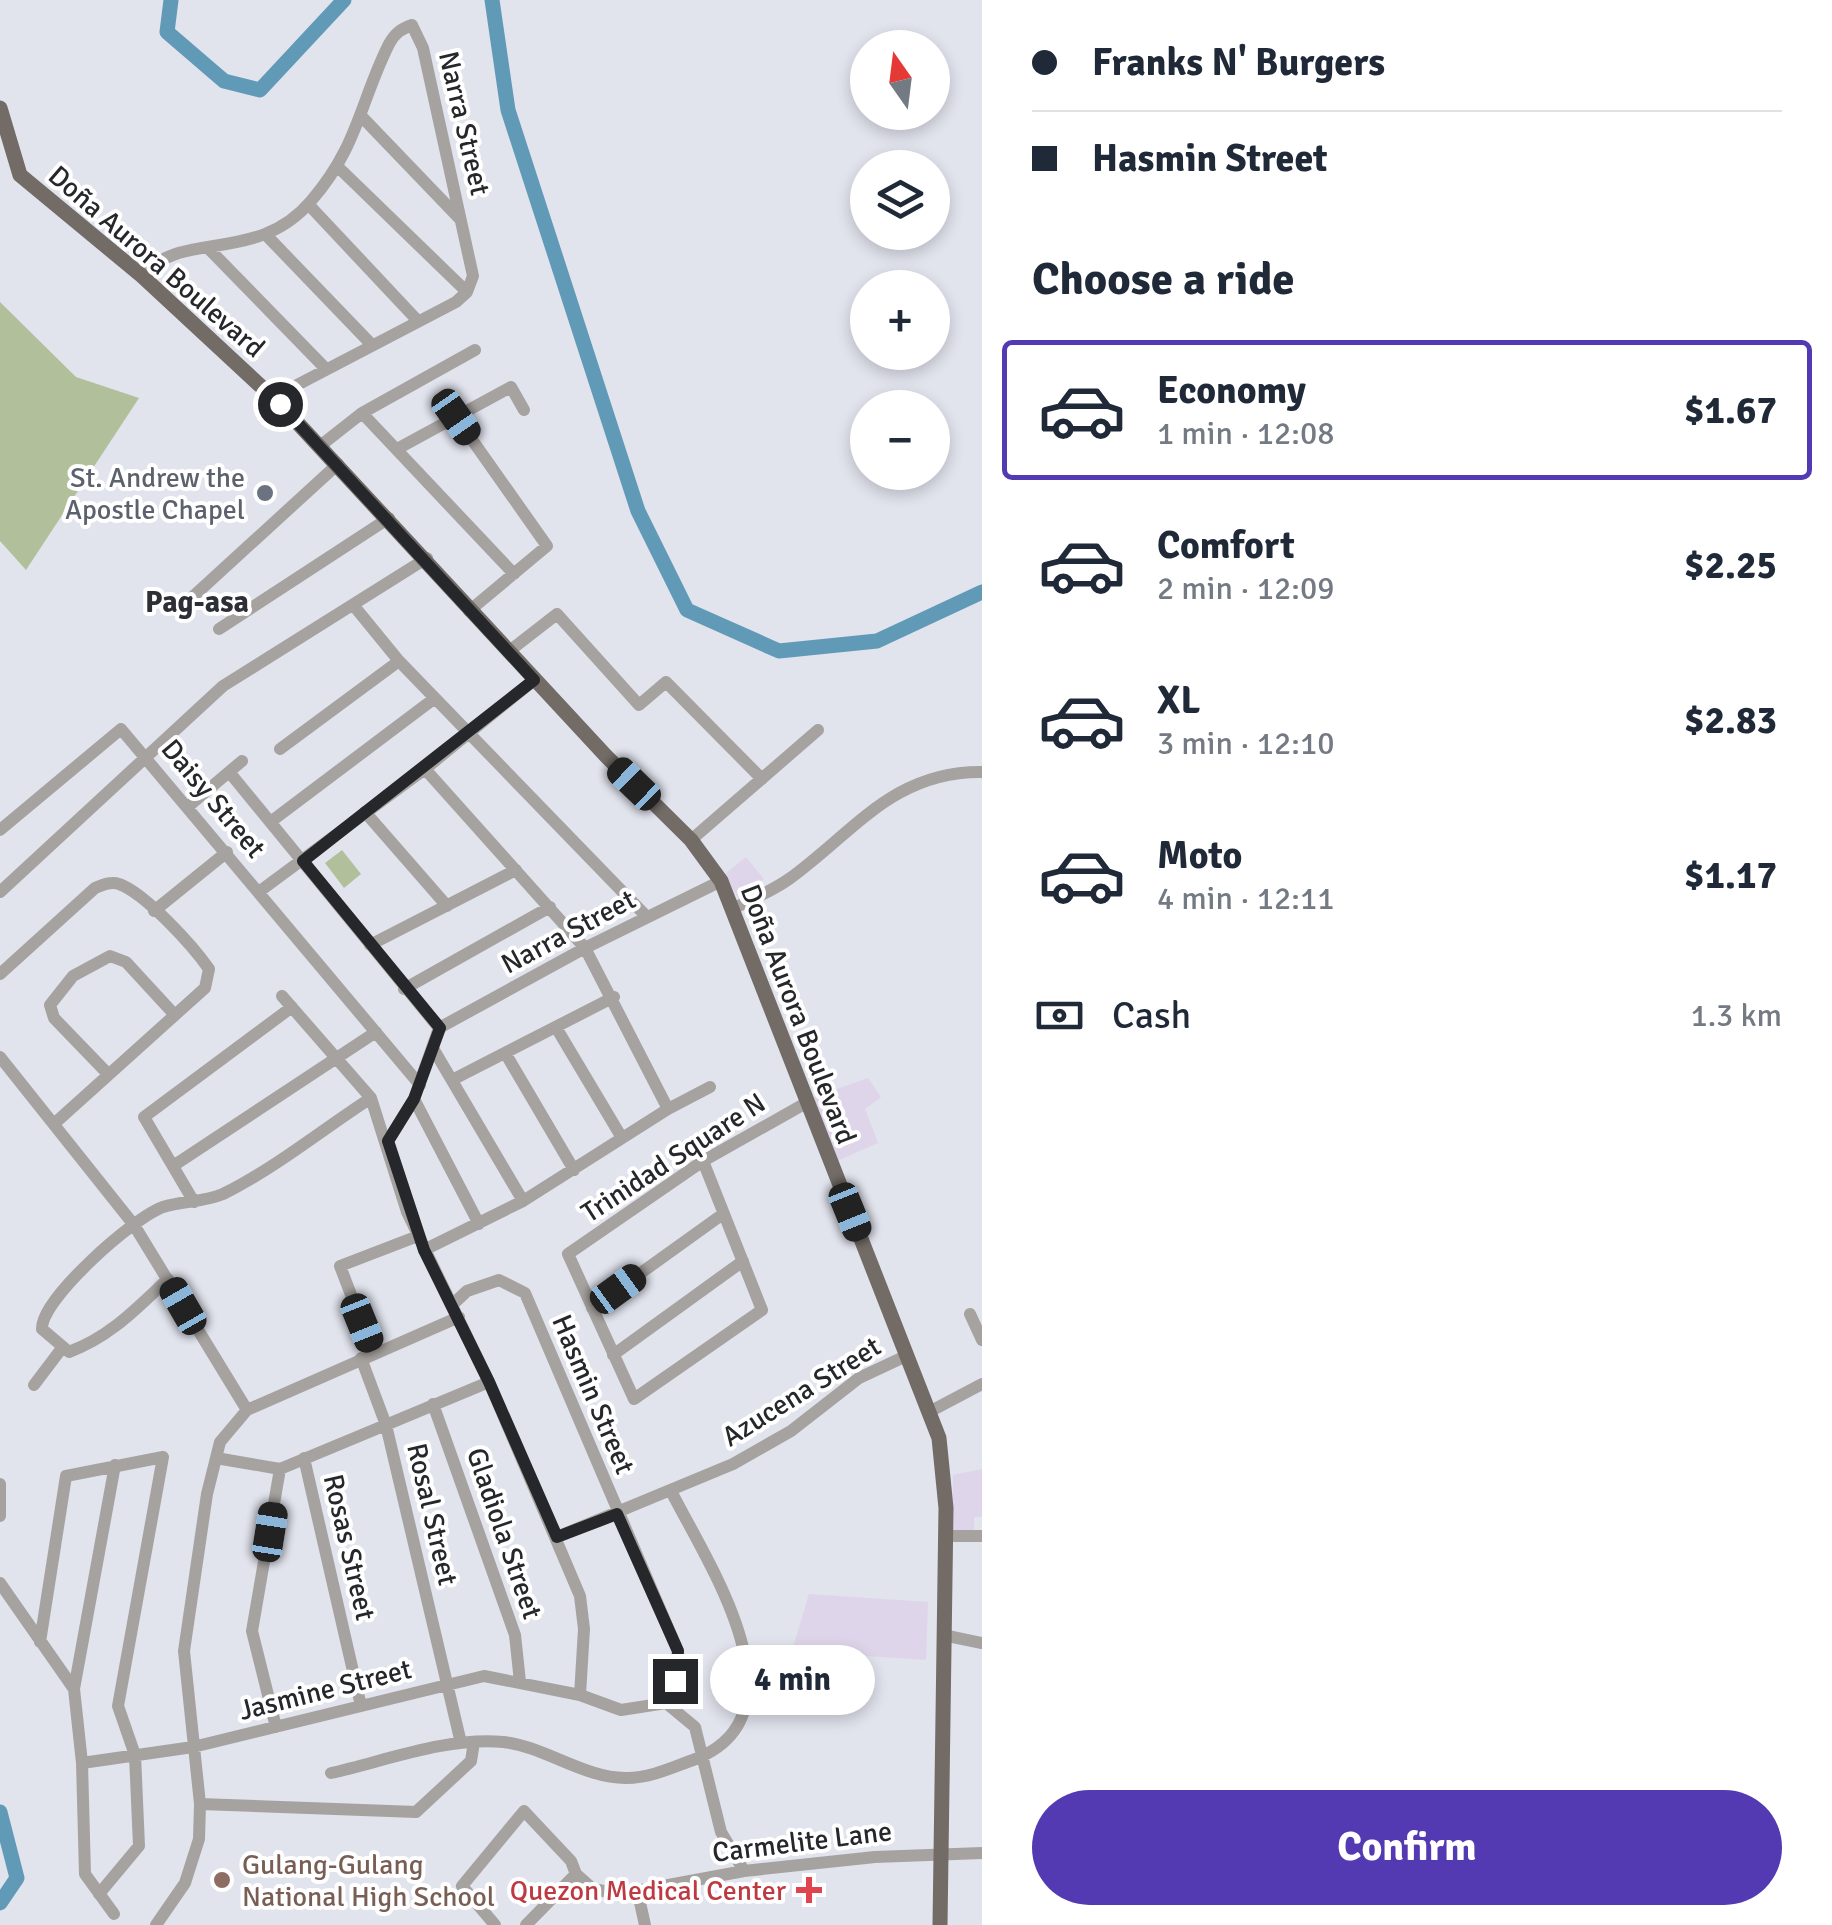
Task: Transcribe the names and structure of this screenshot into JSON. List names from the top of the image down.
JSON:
{
  "streets": {
    "main road": ["Doña Aurora Boulevard"],
    "street": [
      "Narra Street",
      "Daisy Street",
      "Trinidad Square N",
      "Azucena Street",
      "Hasmin Street",
      "Rosal Street",
      "Gladiola Street",
      "Rosas Street",
      "Jasmine Street",
      "Carmelite Lane"
    ]
  },
  "crossings": [
    ["Narra Street", "Doña Aurora Boulevard"],
    ["Doña Aurora Boulevard", "Trinidad Square N"],
    ["Doña Aurora Boulevard", "Azucena Street"],
    ["Doña Aurora Boulevard", "Carmelite Lane"],
    ["Azucena Street", "Hasmin Street"],
    ["Hasmin Street", "Jasmine Street"],
    ["Rosal Street", "Jasmine Street"],
    ["Gladiola Street", "Jasmine Street"],
    ["Rosas Street", "Jasmine Street"]
  ],
  "districts": ["Pag-asa"],
  "places": {
    "other": ["St. Andrew the Apostle Chapel", "Gulang-Gulang National High School"],
    "health": ["Quezon Medical Center"]
  },
  "north": "top",
  "page": {
    "banner": ["Franks N' Burgers", "Hasmin Street"],
    "map_buttons": ["+", "−"],
    "heading": "Choose a ride",
    "list": [
      {
        "name": "Economy",
        "note": "1 min · 12:08",
        "value": "$1.67"
      },
      {
        "name": "Comfort",
        "note": "2 min · 12:09",
        "value": "$2.25"
      },
      {
        "name": "XL",
        "note": "3 min · 12:10",
        "value": "$2.83"
      },
      {
        "name": "Moto",
        "note": "4 min · 12:11",
        "value": "$1.17"
      }
    ],
    "pay": ["Cash", "1.3 km"],
    "bubble": "4 min",
    "buttons": "Confirm"
  }
}
